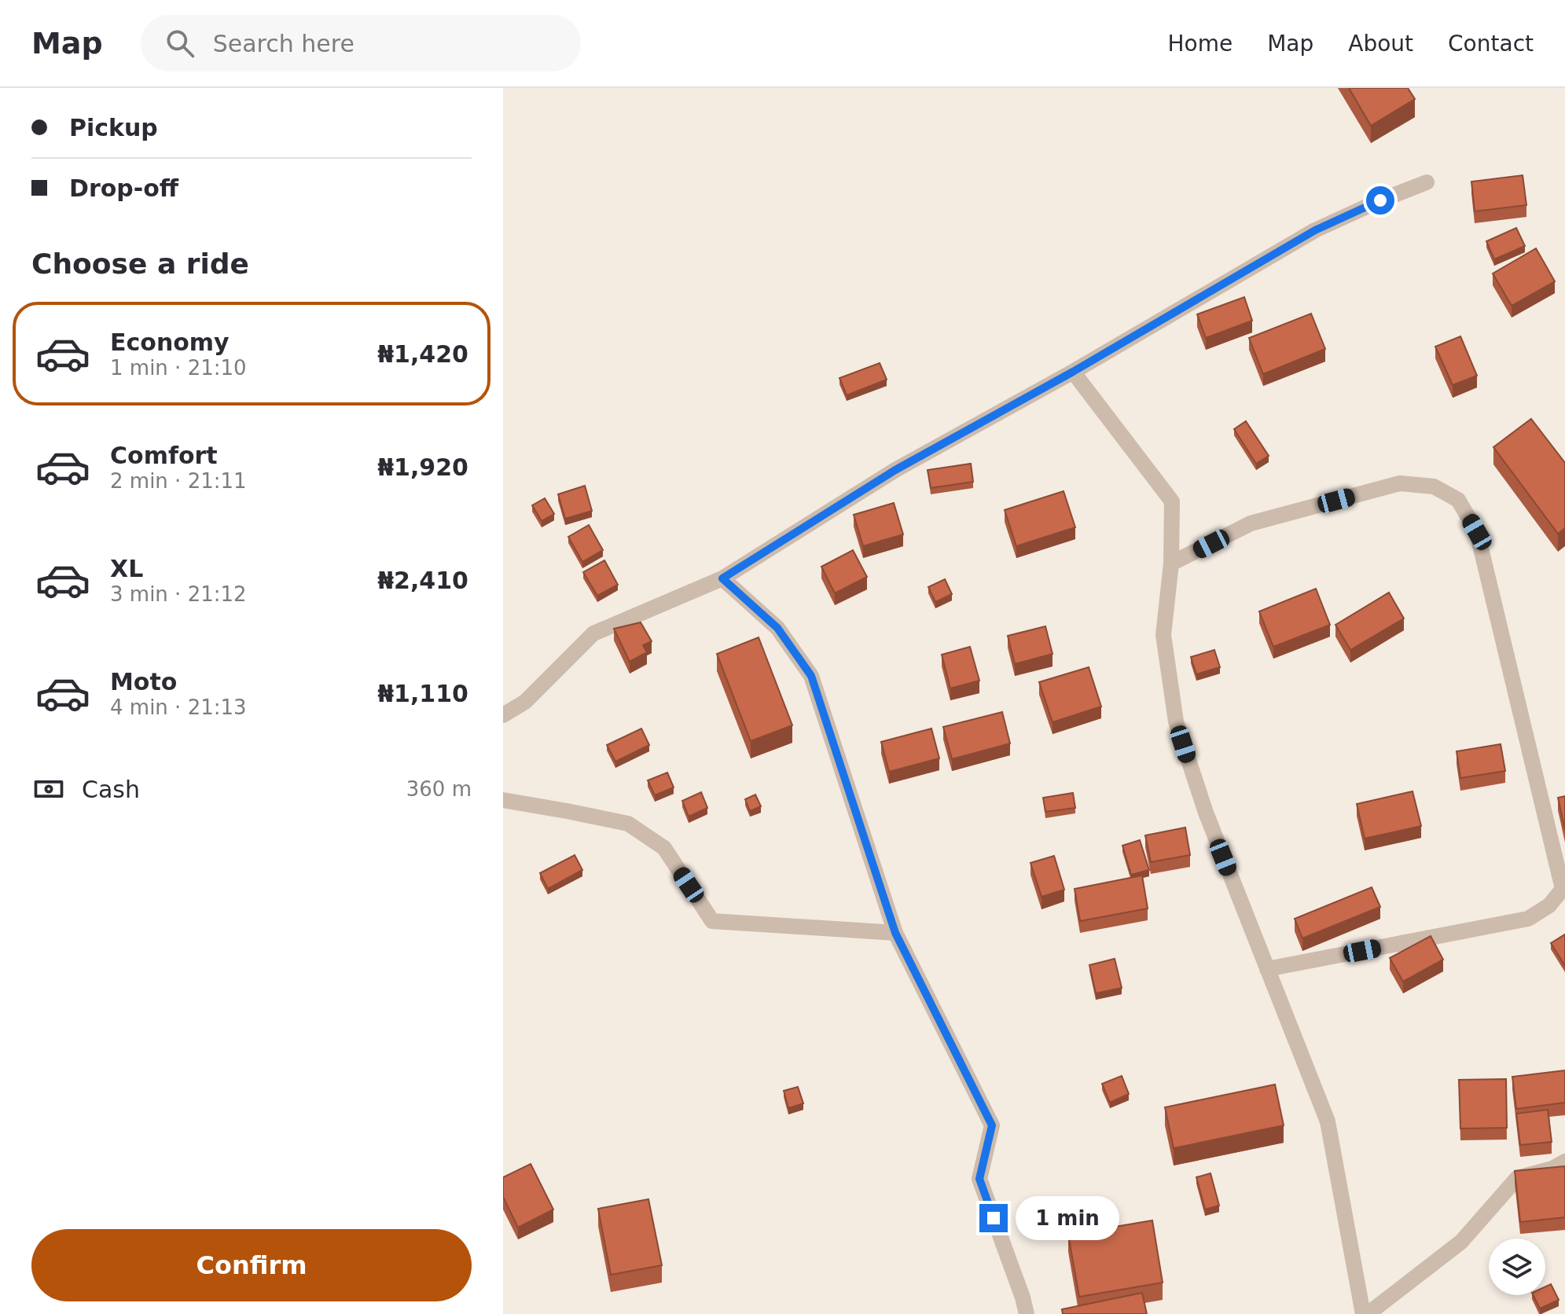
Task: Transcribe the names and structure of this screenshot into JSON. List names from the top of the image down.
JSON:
{
  "page": {
    "header": "Map",
    "search": "Search here",
    "nav": [
      "Home",
      "Map",
      "About",
      "Contact"
    ],
    "banner": ["Pickup", "Drop-off"],
    "heading": "Choose a ride",
    "list": [
      {
        "name": "Economy",
        "note": "1 min · 21:10",
        "value": "₦1,420"
      },
      {
        "name": "Comfort",
        "note": "2 min · 21:11",
        "value": "₦1,920"
      },
      {
        "name": "XL",
        "note": "3 min · 21:12",
        "value": "₦2,410"
      },
      {
        "name": "Moto",
        "note": "4 min · 21:13",
        "value": "₦1,110"
      }
    ],
    "pay": ["Cash", "360 m"],
    "bubble": "1 min",
    "buttons": "Confirm"
  }
}
